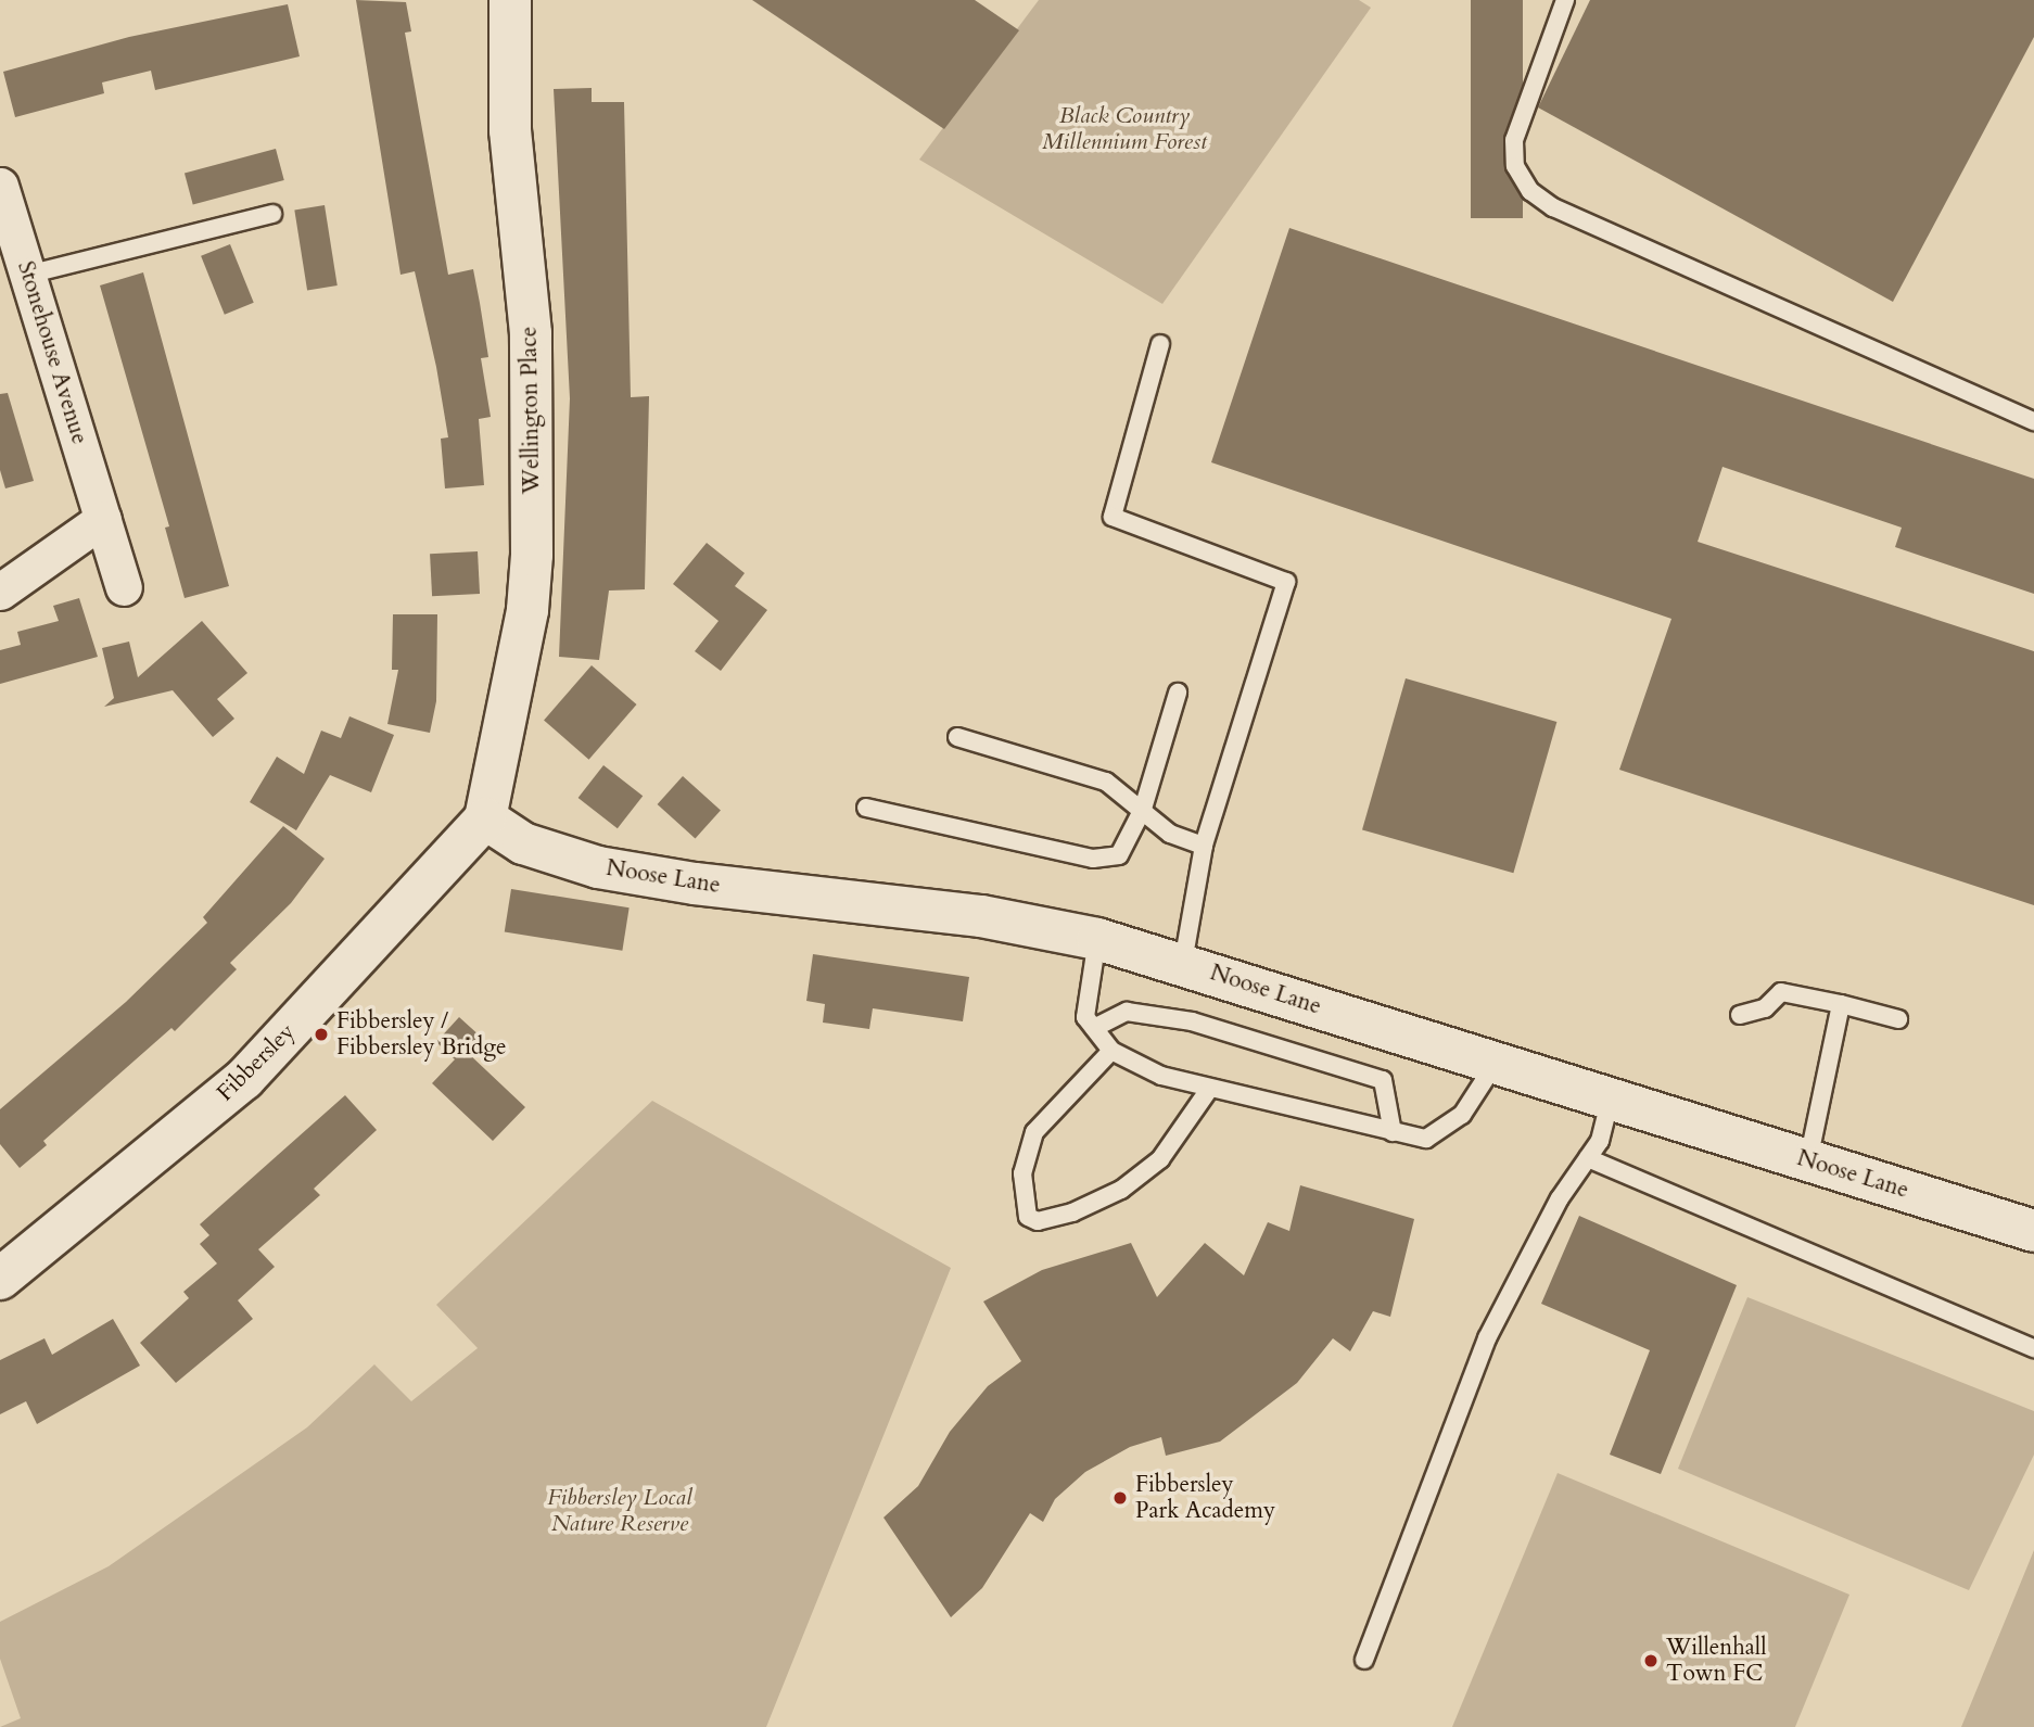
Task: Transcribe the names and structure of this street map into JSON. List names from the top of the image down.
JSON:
{
  "streets": {
    "street": [
      "Stonehouse Avenue",
      "Wellington Place",
      "Noose Lane",
      "Fibbersley"
    ]
  },
  "crossings": [
    ["Wellington Place", "Noose Lane"],
    ["Wellington Place", "Fibbersley"],
    ["Noose Lane", "Fibbersley"]
  ],
  "parks": ["Black Country Millennium Forest", "Fibbersley Local Nature Reserve"],
  "places": ["Fibbersley / Fibbersley Bridge", "Fibbersley Park Academy", "Willenhall Town FC"]
}
